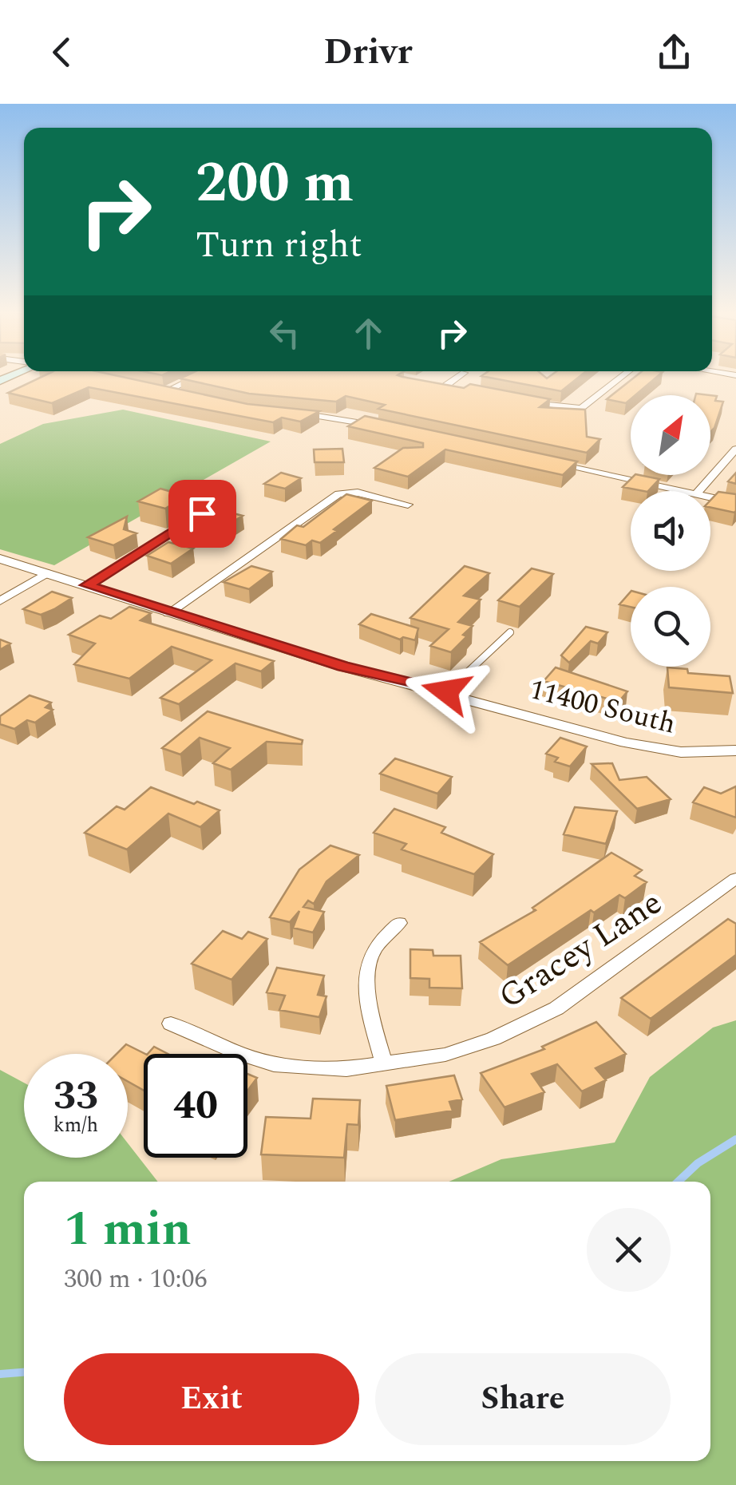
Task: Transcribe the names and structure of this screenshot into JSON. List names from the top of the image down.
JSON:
{
  "streets": {
    "street": ["11400 South", "Gracey Lane"]
  },
  "north": "top right",
  "page": {
    "header": "Drivr",
    "turn": ["200 m", "Turn right"],
    "speed": "33 km/h",
    "limit": "40",
    "heading": ["1 min", "300 m · 10:06"],
    "buttons": ["Exit", "Share"]
  }
}
